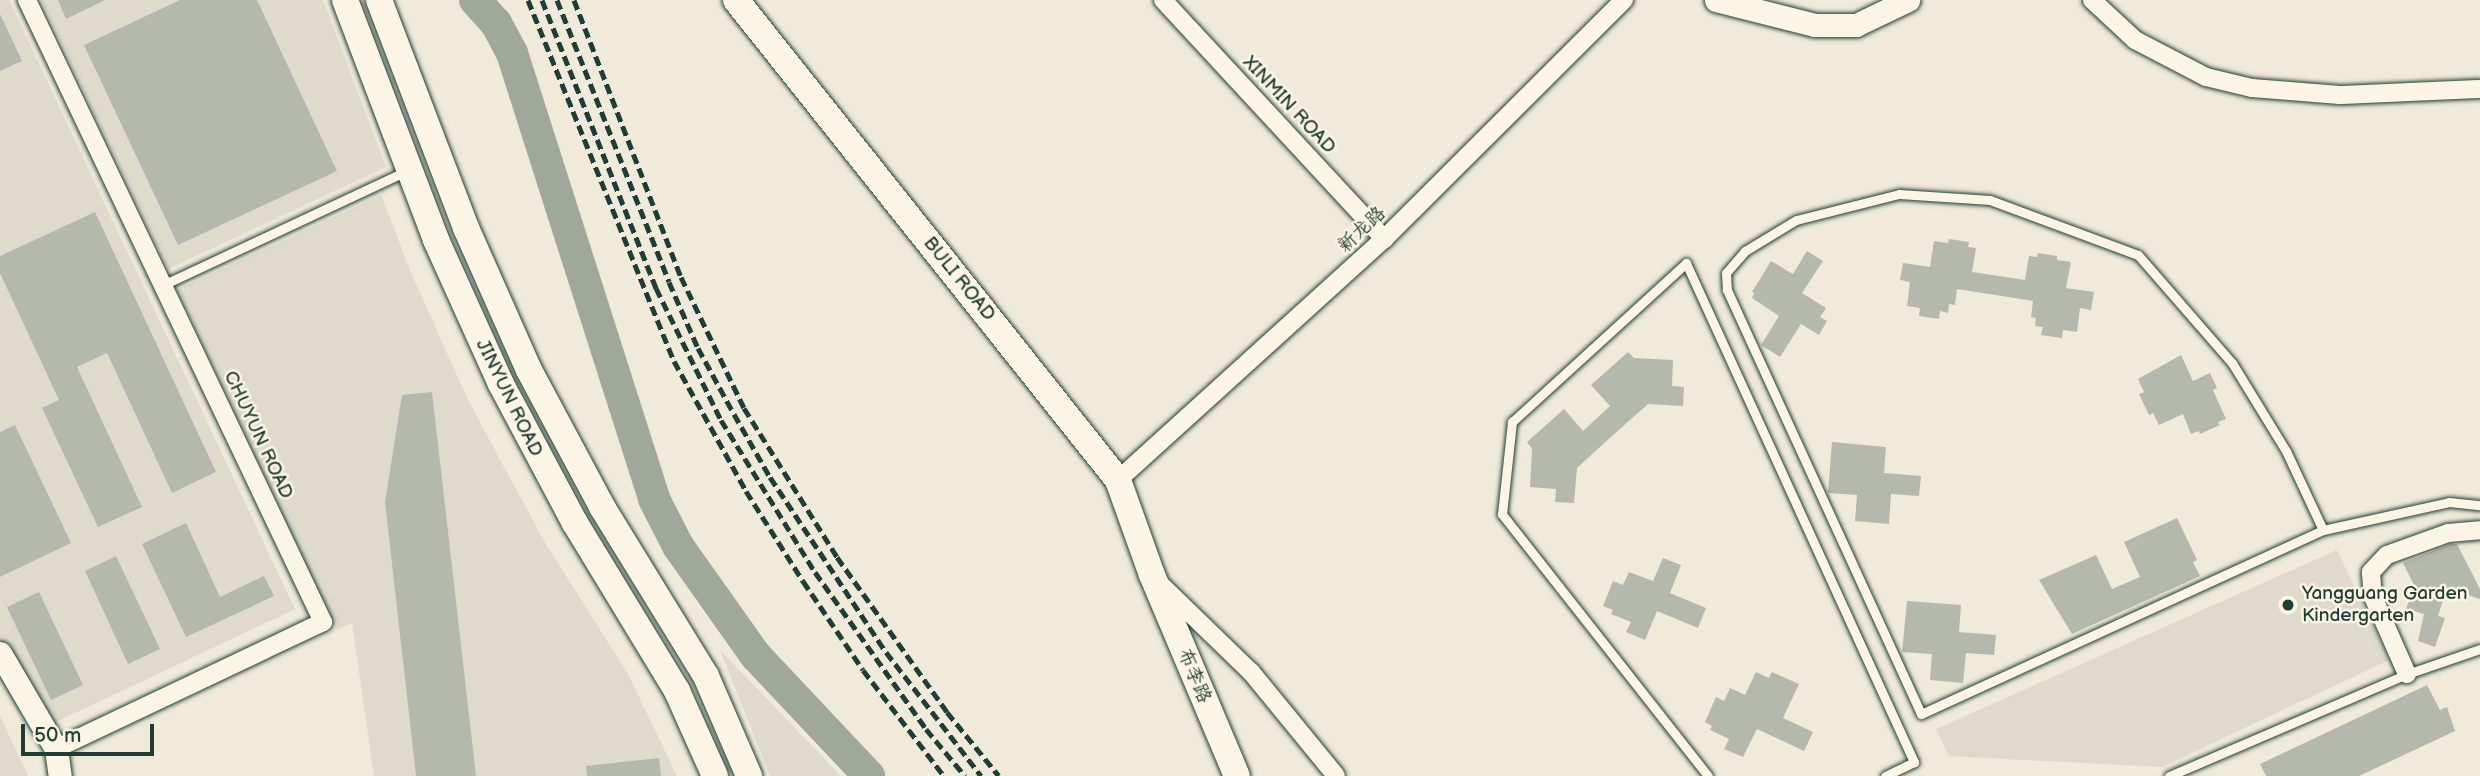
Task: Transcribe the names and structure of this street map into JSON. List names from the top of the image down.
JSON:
{
  "streets": {
    "main road": ["BULI ROAD", "JINYUN ROAD", "布李路"],
    "street": ["XINMIN ROAD", "新龙路", "CHUYUN ROAD"]
  },
  "crossings": [
    ["XINMIN ROAD", "新龙路"],
    ["新龙路", "BULI ROAD"],
    ["BULI ROAD", "布李路"]
  ],
  "places": ["Yangguang Garden Kindergarten"],
  "scale_bar": "50 m"
}
